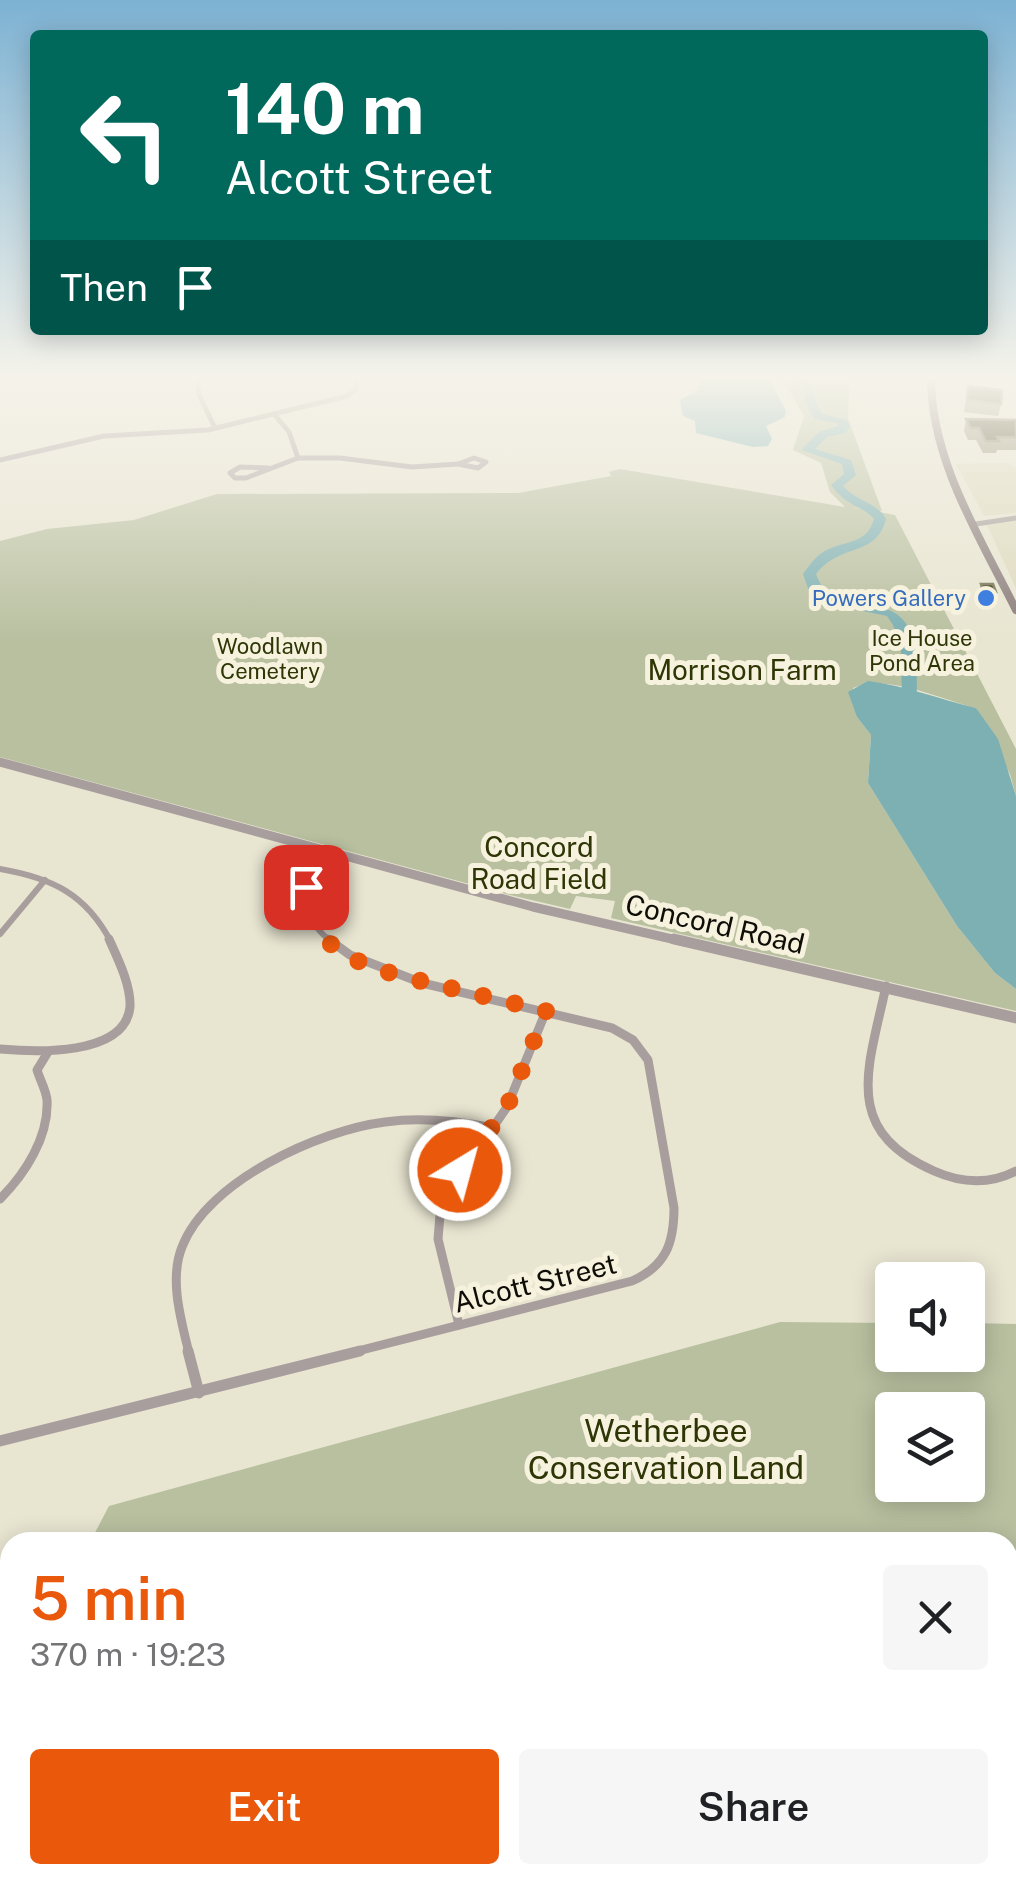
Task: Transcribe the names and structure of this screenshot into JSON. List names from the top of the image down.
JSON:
{
  "streets": {
    "street": ["Concord Road", "Alcott Street"]
  },
  "parks": [
    "Ice House Pond Area",
    "Woodlawn Cemetery",
    "Morrison Farm",
    "Concord Road Field",
    "Wetherbee Conservation Land"
  ],
  "places": ["Powers Gallery"],
  "page": {
    "turn": ["140 m", "Alcott Street"],
    "then": "Then",
    "heading": ["5 min", "370 m · 19:23"],
    "buttons": ["Exit", "Share"]
  }
}
